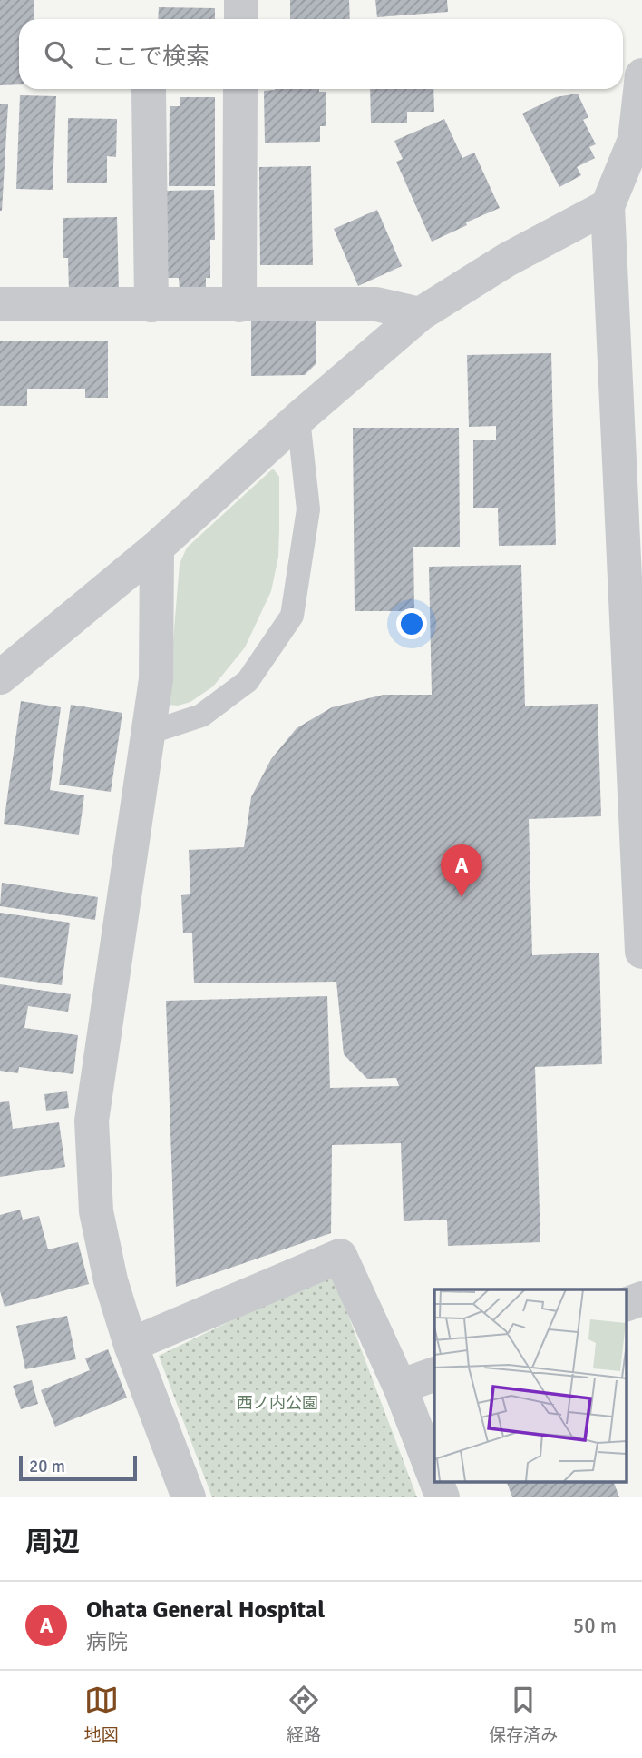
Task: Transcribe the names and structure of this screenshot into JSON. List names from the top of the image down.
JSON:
{
  "parks": ["西ノ内公園"],
  "scale_bar": "20 m",
  "page": {
    "search": "ここで検索",
    "pins": "A",
    "scale": "20 m",
    "heading": "周辺",
    "list": [
      {
        "mark": "A",
        "name": "Ohata General Hospital",
        "note": "病院",
        "value": "50 m"
      }
    ],
    "nav": ["地図", "経路", "保存済み"]
  }
}
